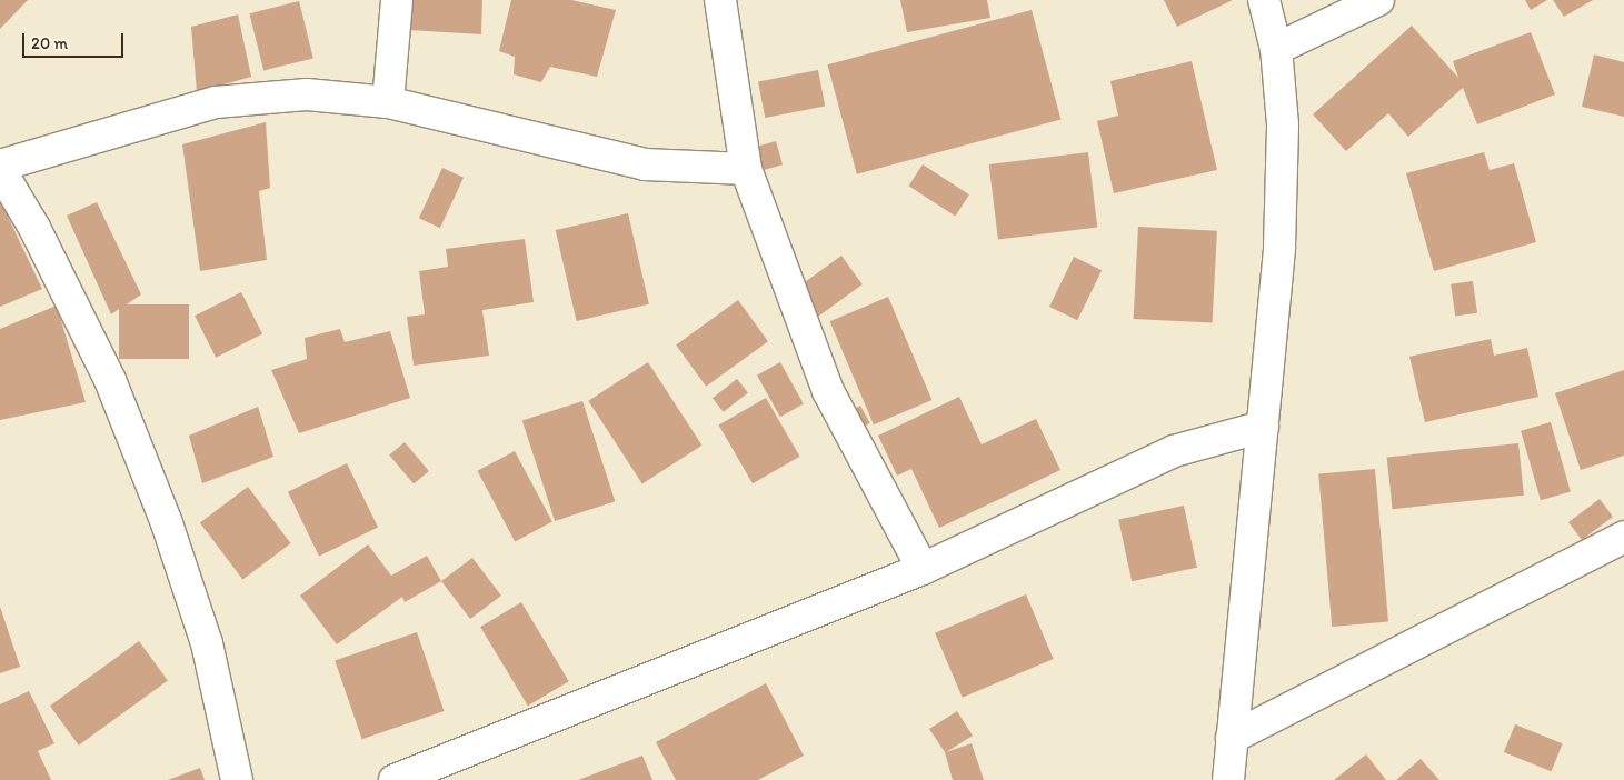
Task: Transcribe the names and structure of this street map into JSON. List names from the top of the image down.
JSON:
{
  "scale_bar": "20 m"
}
